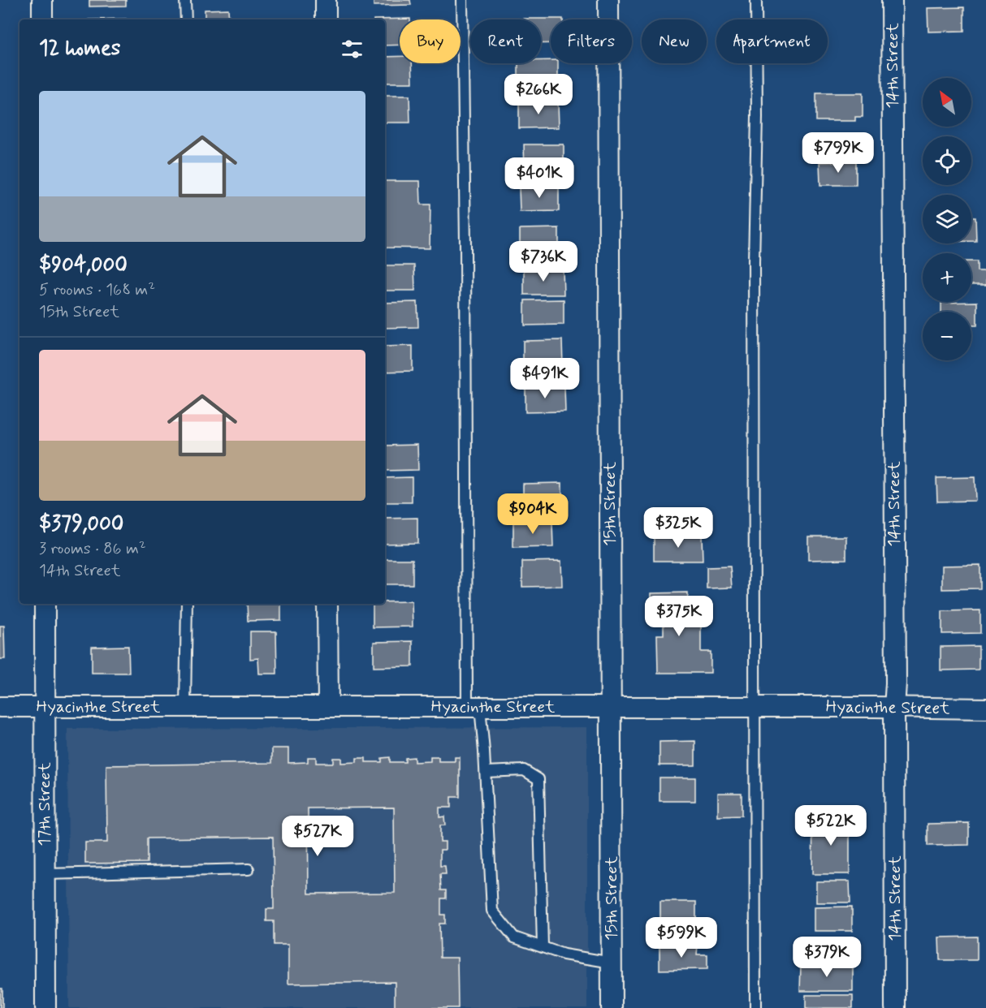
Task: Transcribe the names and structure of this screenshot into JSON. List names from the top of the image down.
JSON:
{
  "streets": {
    "street": [
      "14th Street",
      "15th Street",
      "Hyacinthe Street",
      "17th Street"
    ]
  },
  "crossings": [
    ["14th Street", "Hyacinthe Street"],
    ["15th Street", "Hyacinthe Street"],
    ["Hyacinthe Street", "17th Street"]
  ],
  "north": "top left",
  "page": {
    "chip": [
      "Buy",
      "Rent",
      "Filters",
      "New",
      "Apartment"
    ],
    "heading": "12 homes",
    "price": [
      "$266K",
      "$799K",
      "$401K",
      "$736K",
      "$491K",
      "$904K",
      "$325K",
      "$375K",
      "$522K",
      "$527K",
      "$599K",
      "$379K"
    ],
    "map_buttons": ["+", "−"],
    "list": [
      {
        "name": "$904,000",
        "note": "5 rooms · 168 m² · 15th Street"
      },
      {
        "name": "$379,000",
        "note": "3 rooms · 86 m² · 14th Street"
      }
    ]
  }
}
